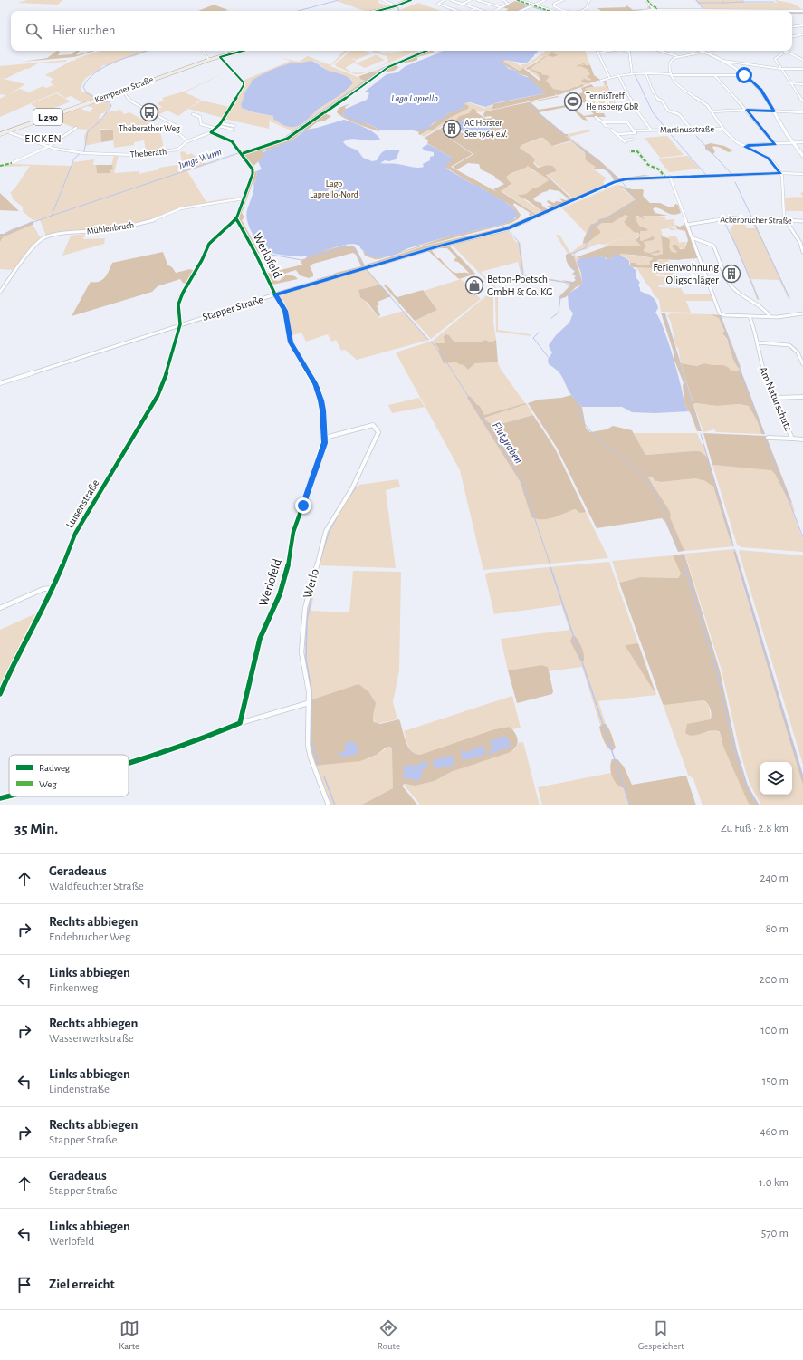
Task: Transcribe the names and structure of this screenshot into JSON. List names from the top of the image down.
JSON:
{
  "streets": {
    "main road": ["Kempener Straße", "L 230"],
    "street": [
      "Martinusstraße",
      "Theberath",
      "Ackerbrucher Straße",
      "Mühlenbruch",
      "Werlofeld",
      "Stapper Straße",
      "Am Naturschutz",
      "Luisenstraße",
      "Werlo"
    ]
  },
  "crossings": [
    ["Werlofeld", "Stapper Straße"],
    ["Werlofeld", "Luisenstraße"],
    ["Werlofeld", "Werlo"],
    ["Stapper Straße", "Luisenstraße"]
  ],
  "districts": ["EICKEN"],
  "water": ["Lago Laprello", "Junge Wurm", "Flutgraben"],
  "parks": ["Lago Laprello-Nord"],
  "places": {
    "sports": ["TennisTreff Heinsberg GbR"],
    "bus stop": ["Theberather Weg"],
    "building": ["AC Horster See 1964 e.V.", "Ferienwohnung Oligschläger"],
    "shop": ["Beton-Poetsch GmbH & Co. KG"]
  },
  "legend": ["Radweg", "Weg"],
  "page": {
    "search": "Hier suchen",
    "heading": ["35 Min.", "Zu Fuß · 2.8 km"],
    "list": [
      ["Geradeaus", "Waldfeuchter Straße", "240 m"],
      ["Rechts abbiegen", "Endebrucher Weg", "80 m"],
      ["Links abbiegen", "Finkenweg", "200 m"],
      ["Rechts abbiegen", "Wasserwerkstraße", "100 m"],
      ["Links abbiegen", "Lindenstraße", "150 m"],
      ["Rechts abbiegen", "Stapper Straße", "460 m"],
      ["Geradeaus", "Stapper Straße", "1.0 km"],
      ["Links abbiegen", "Werlofeld", "570 m"],
      "Ziel erreicht"
    ],
    "nav": ["Karte", "Route", "Gespeichert"]
  }
}
